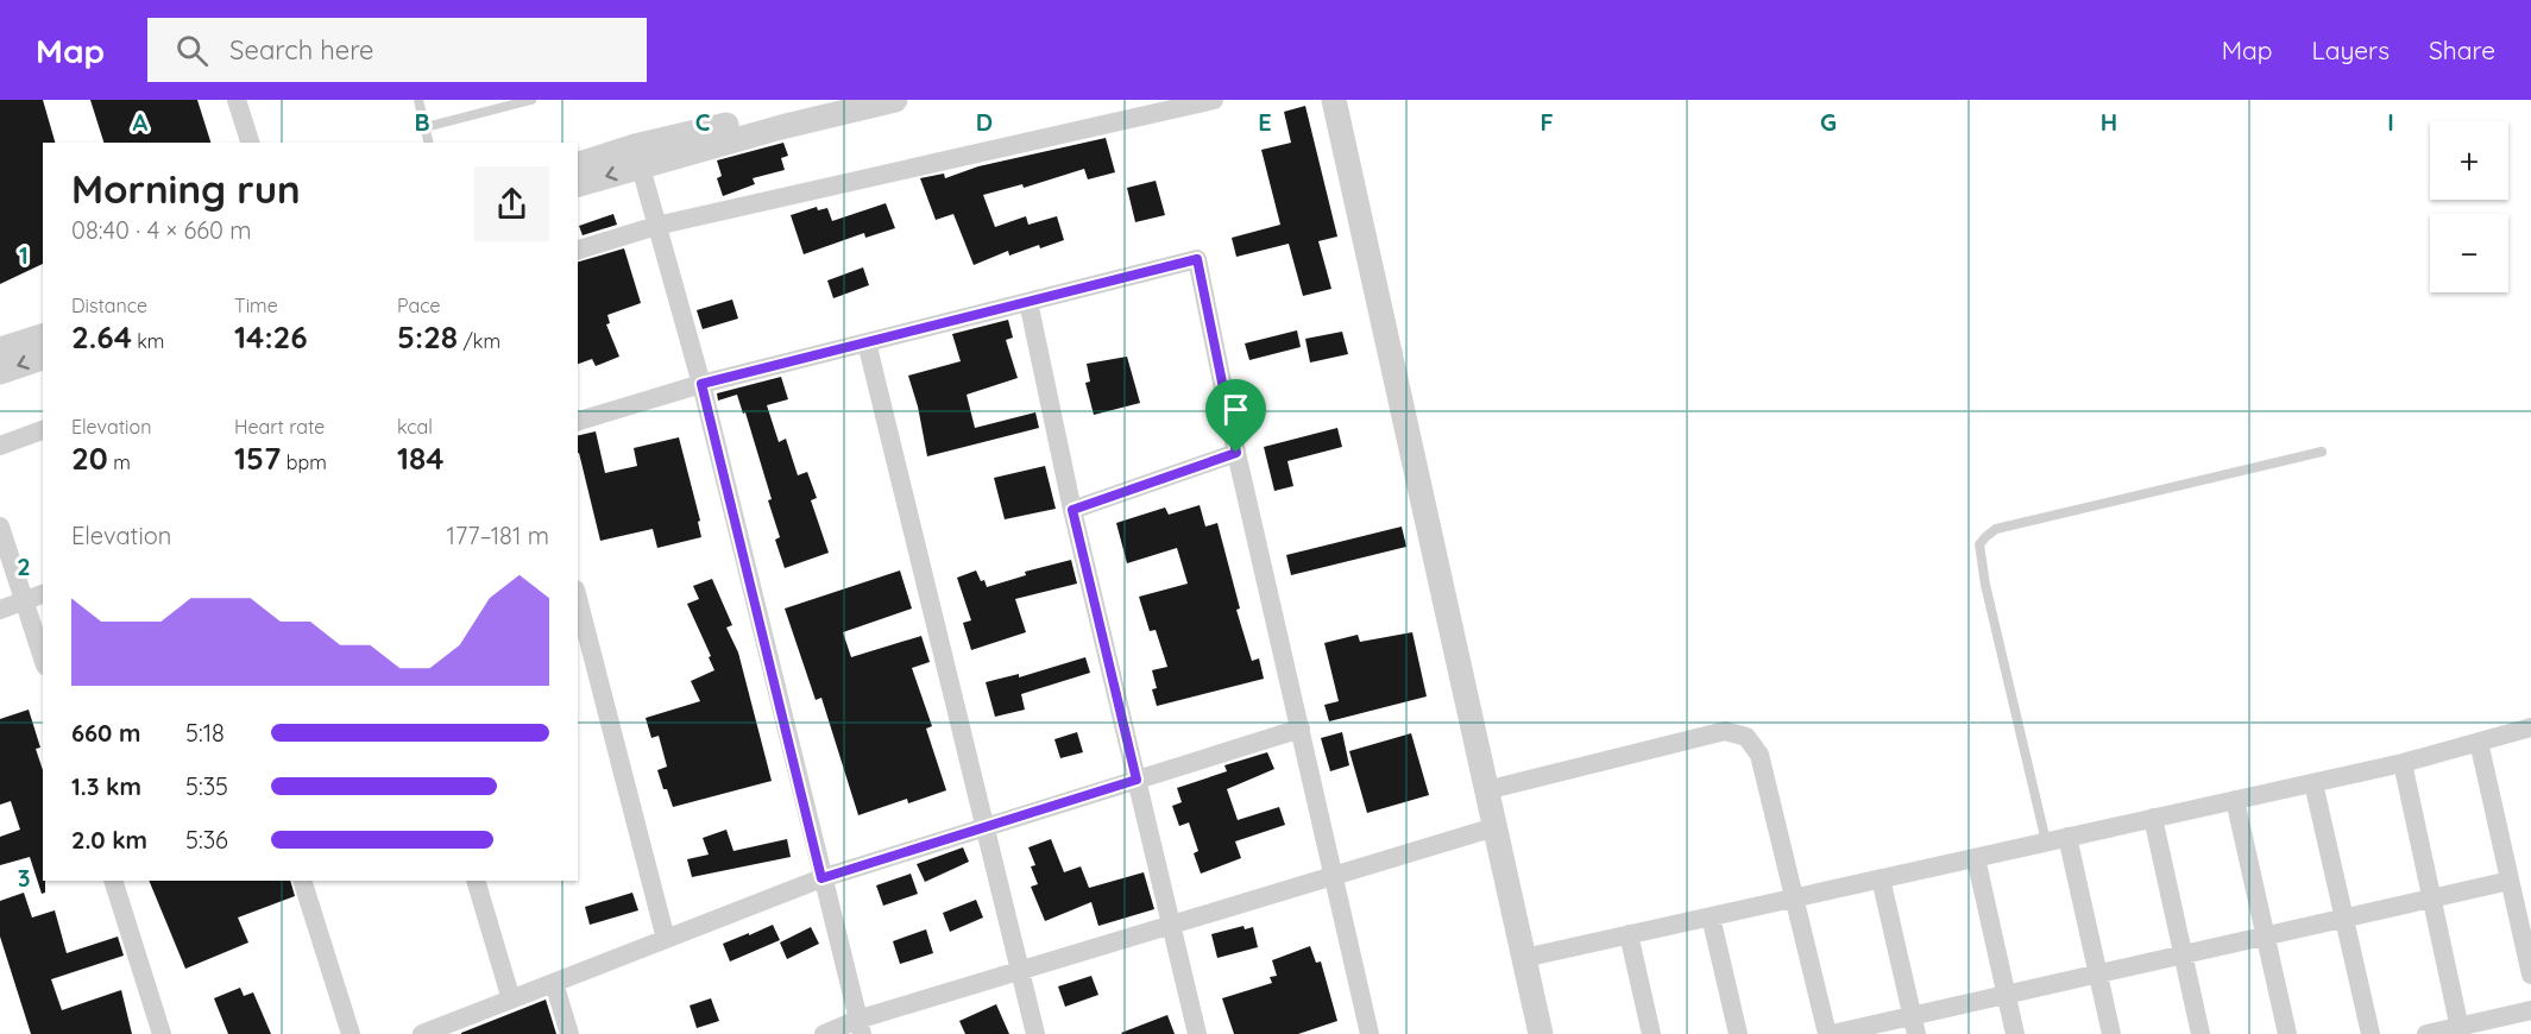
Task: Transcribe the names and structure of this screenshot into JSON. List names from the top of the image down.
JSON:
{
  "page": {
    "header": "Map",
    "search": "Search here",
    "nav": ["Map", "Layers", "Share"],
    "map_buttons": ["+", "−"],
    "heading": ["Morning run", "08:40 · 4 × 660 m"],
    "stats": [
      ["Distance", "2.64 km"],
      ["Time", "14:26"],
      ["Pace", "5:28 /km"],
      ["Elevation", "20 m"],
      ["Heart rate", "157 bpm"],
      ["kcal", "184"]
    ],
    "chart": ["Elevation", "177–181 m"],
    "list": [
      {
        "name": "660 m",
        "note": "5:18"
      },
      {
        "name": "1.3 km",
        "note": "5:35"
      },
      {
        "name": "2.0 km",
        "note": "5:36"
      }
    ]
  },
  "grid": {
    "columns": [
      "A",
      "B",
      "C",
      "D",
      "E",
      "F",
      "G",
      "H",
      "I"
    ],
    "rows": ["1", "2", "3"]
  }
}
